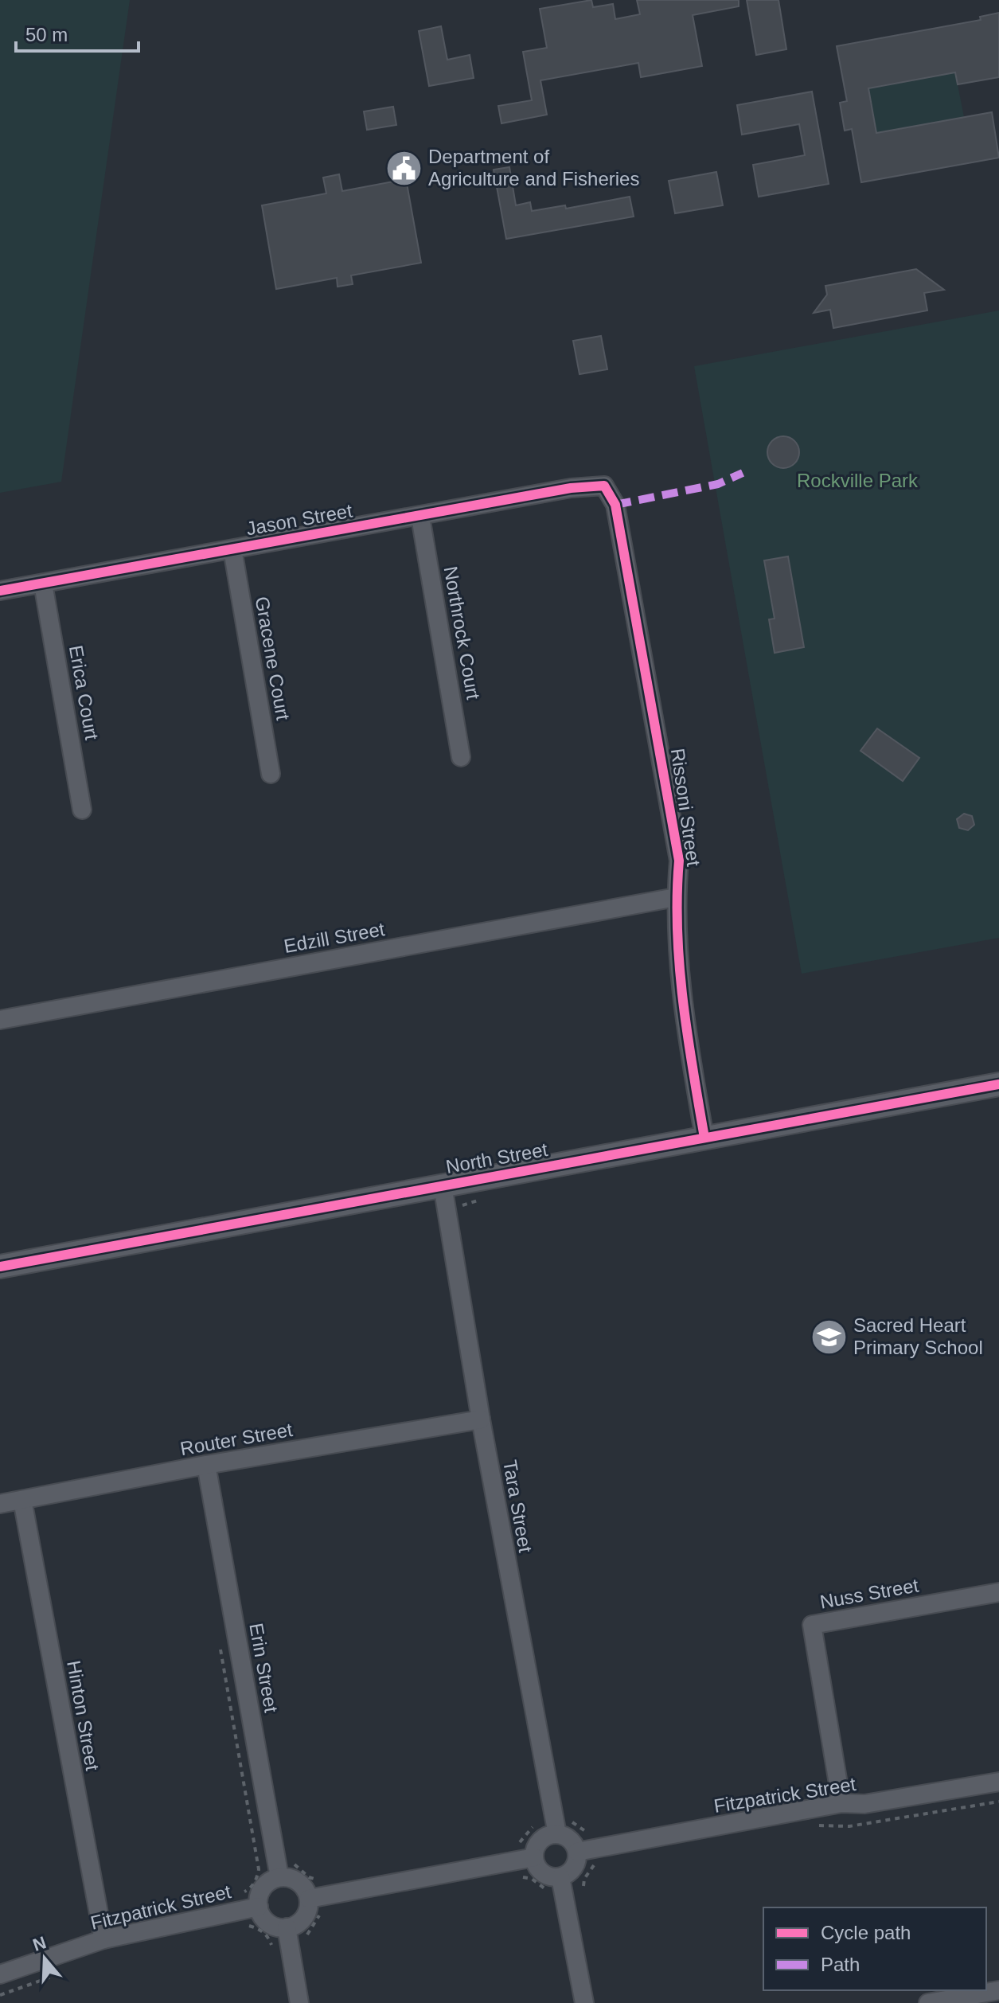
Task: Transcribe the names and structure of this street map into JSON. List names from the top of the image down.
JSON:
{
  "streets": {
    "street": [
      "Jason Street",
      "Northrock Court",
      "Gracene Court",
      "Erica Court",
      "Rissoni Street",
      "Edzill Street",
      "North Street",
      "Router Street",
      "Tara Street",
      "Nuss Street",
      "Erin Street",
      "Hinton Street",
      "Fitzpatrick Street"
    ]
  },
  "crossings": [
    ["Jason Street", "Northrock Court"],
    ["Jason Street", "Gracene Court"],
    ["Jason Street", "Erica Court"],
    ["Jason Street", "Rissoni Street"],
    ["Rissoni Street", "Edzill Street"],
    ["Rissoni Street", "North Street"],
    ["North Street", "Tara Street"],
    ["Router Street", "Tara Street"],
    ["Router Street", "Erin Street"],
    ["Router Street", "Hinton Street"],
    ["Tara Street", "Fitzpatrick Street"],
    ["Nuss Street", "Fitzpatrick Street"],
    ["Erin Street", "Fitzpatrick Street"],
    ["Hinton Street", "Fitzpatrick Street"]
  ],
  "parks": ["Rockville Park"],
  "places": {
    "public building": ["Department of Agriculture and Fisheries"],
    "school or university": ["Sacred Heart Primary School"]
  },
  "legend": ["Cycle path", "Path"],
  "scale_bar": "50 m",
  "north": "top"
}
